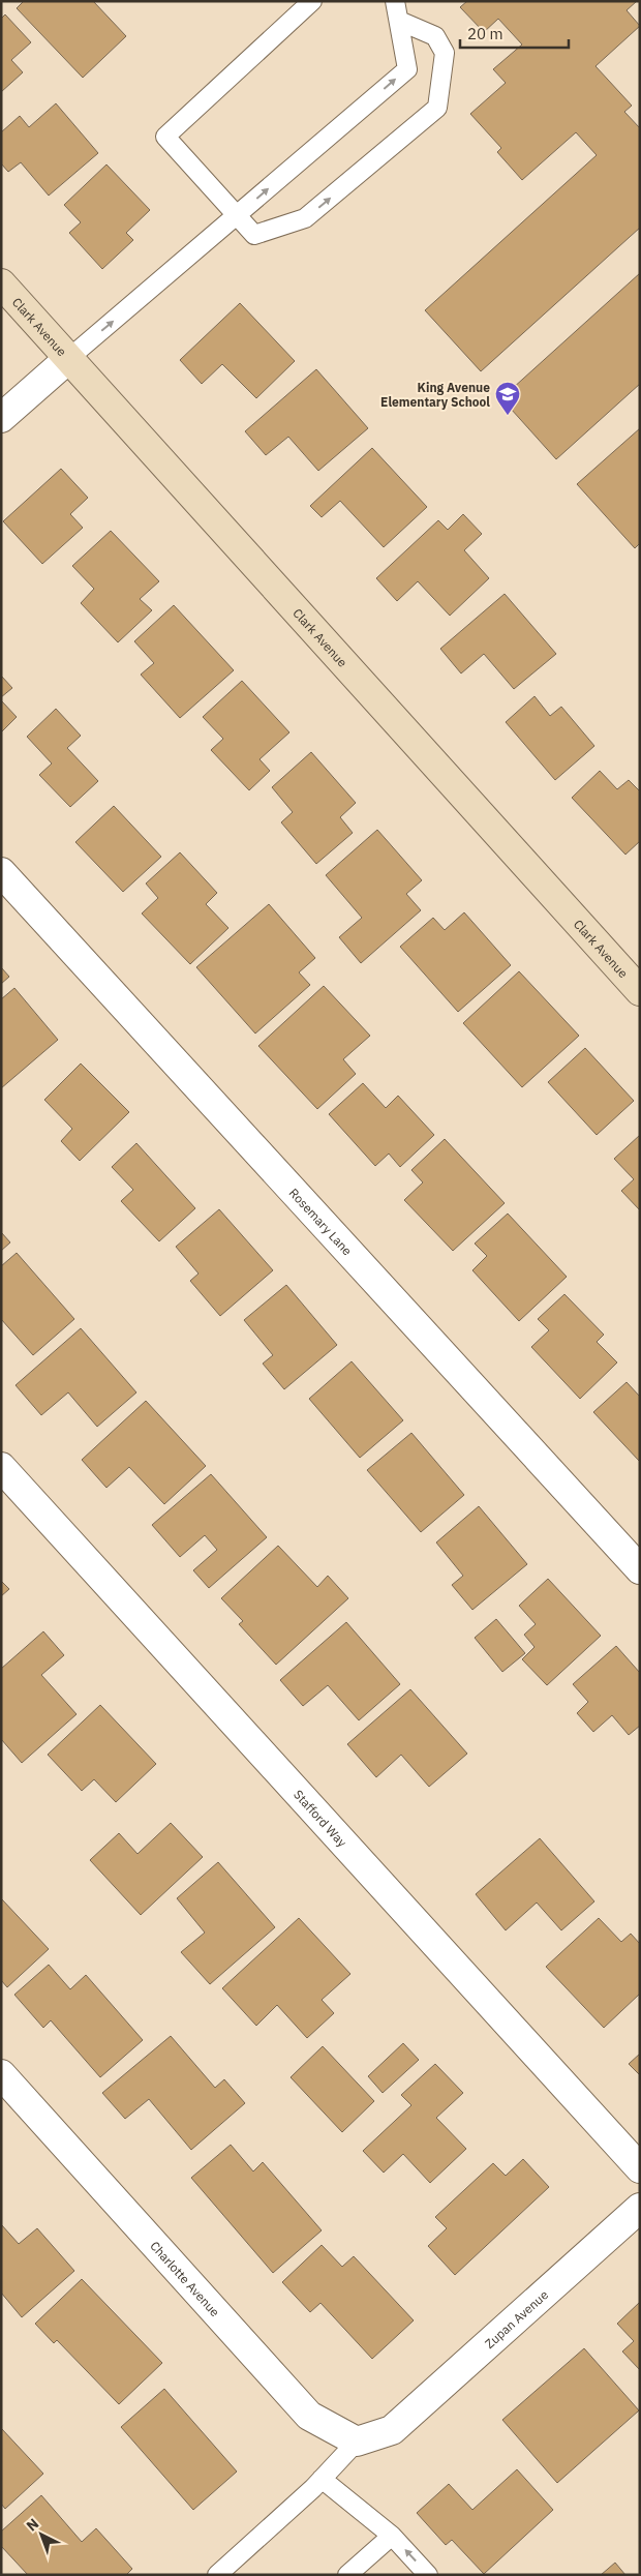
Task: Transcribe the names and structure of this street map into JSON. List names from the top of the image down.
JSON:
{
  "streets": {
    "street": [
      "Clark Avenue",
      "Rosemary Lane",
      "Stafford Way",
      "Charlotte Avenue",
      "Zupan Avenue"
    ]
  },
  "crossings": [
    ["Charlotte Avenue", "Zupan Avenue"]
  ],
  "places": {
    "school or university": ["King Avenue Elementary School"]
  },
  "scale_bar": "20 m",
  "north": "top left"
}
